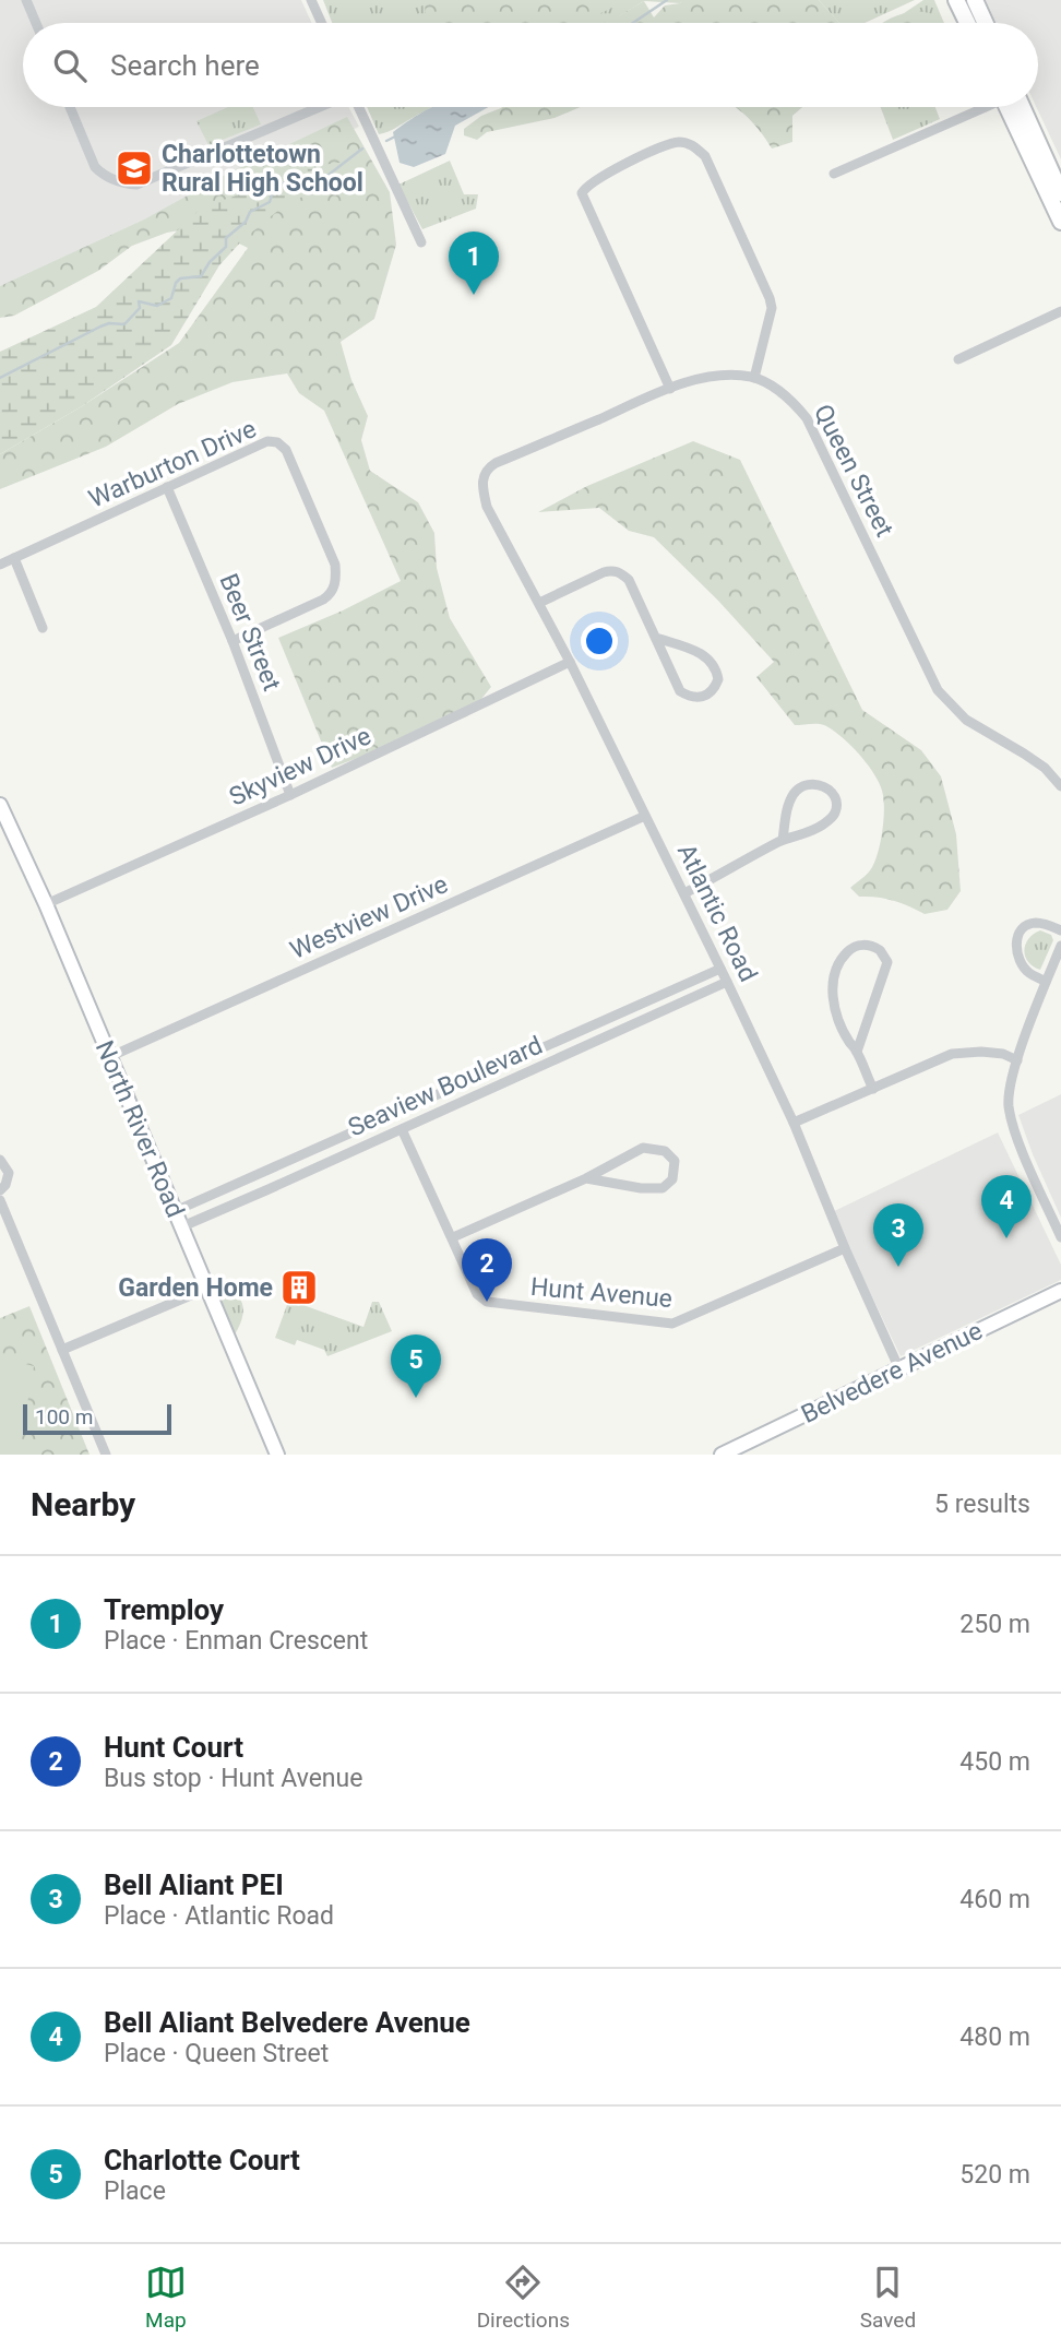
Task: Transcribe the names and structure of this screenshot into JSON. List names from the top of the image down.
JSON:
{
  "streets": {
    "main road": ["North River Road", "Belvedere Avenue"],
    "street": [
      "Warburton Drive",
      "Queen Street",
      "Beer Street",
      "Skyview Drive",
      "Atlantic Road",
      "Westview Drive",
      "Seaview Boulevard",
      "Hunt Avenue"
    ]
  },
  "crossings": [
    ["Warburton Drive", "Beer Street"],
    ["Queen Street", "Atlantic Road"],
    ["Beer Street", "Skyview Drive"],
    ["Skyview Drive", "Atlantic Road"],
    ["Skyview Drive", "North River Road"],
    ["Atlantic Road", "Westview Drive"],
    ["Atlantic Road", "Seaview Boulevard"],
    ["Atlantic Road", "Hunt Avenue"],
    ["Atlantic Road", "Belvedere Avenue"],
    ["Westview Drive", "North River Road"],
    ["Seaview Boulevard", "North River Road"],
    ["Seaview Boulevard", "Hunt Avenue"]
  ],
  "places": {
    "school or university": ["Charlottetown Rural High School"],
    "building": ["Garden Home"]
  },
  "scale_bar": "100 m",
  "page": {
    "search": "Search here",
    "pins": [
      "1",
      "4",
      "3",
      "2",
      "5"
    ],
    "scale": "100 m",
    "heading": ["Nearby", "5 results"],
    "list": [
      {
        "mark": "1",
        "name": "Tremploy",
        "note": "Place · Enman Crescent",
        "value": "250 m"
      },
      {
        "mark": "2",
        "name": "Hunt Court",
        "note": "Bus stop · Hunt Avenue",
        "value": "450 m"
      },
      {
        "mark": "3",
        "name": "Bell Aliant PEI",
        "note": "Place · Atlantic Road",
        "value": "460 m"
      },
      {
        "mark": "4",
        "name": "Bell Aliant Belvedere Avenue",
        "note": "Place · Queen Street",
        "value": "480 m"
      },
      {
        "mark": "5",
        "name": "Charlotte Court",
        "note": "Place",
        "value": "520 m"
      }
    ],
    "nav": ["Map", "Directions", "Saved"]
  }
}
